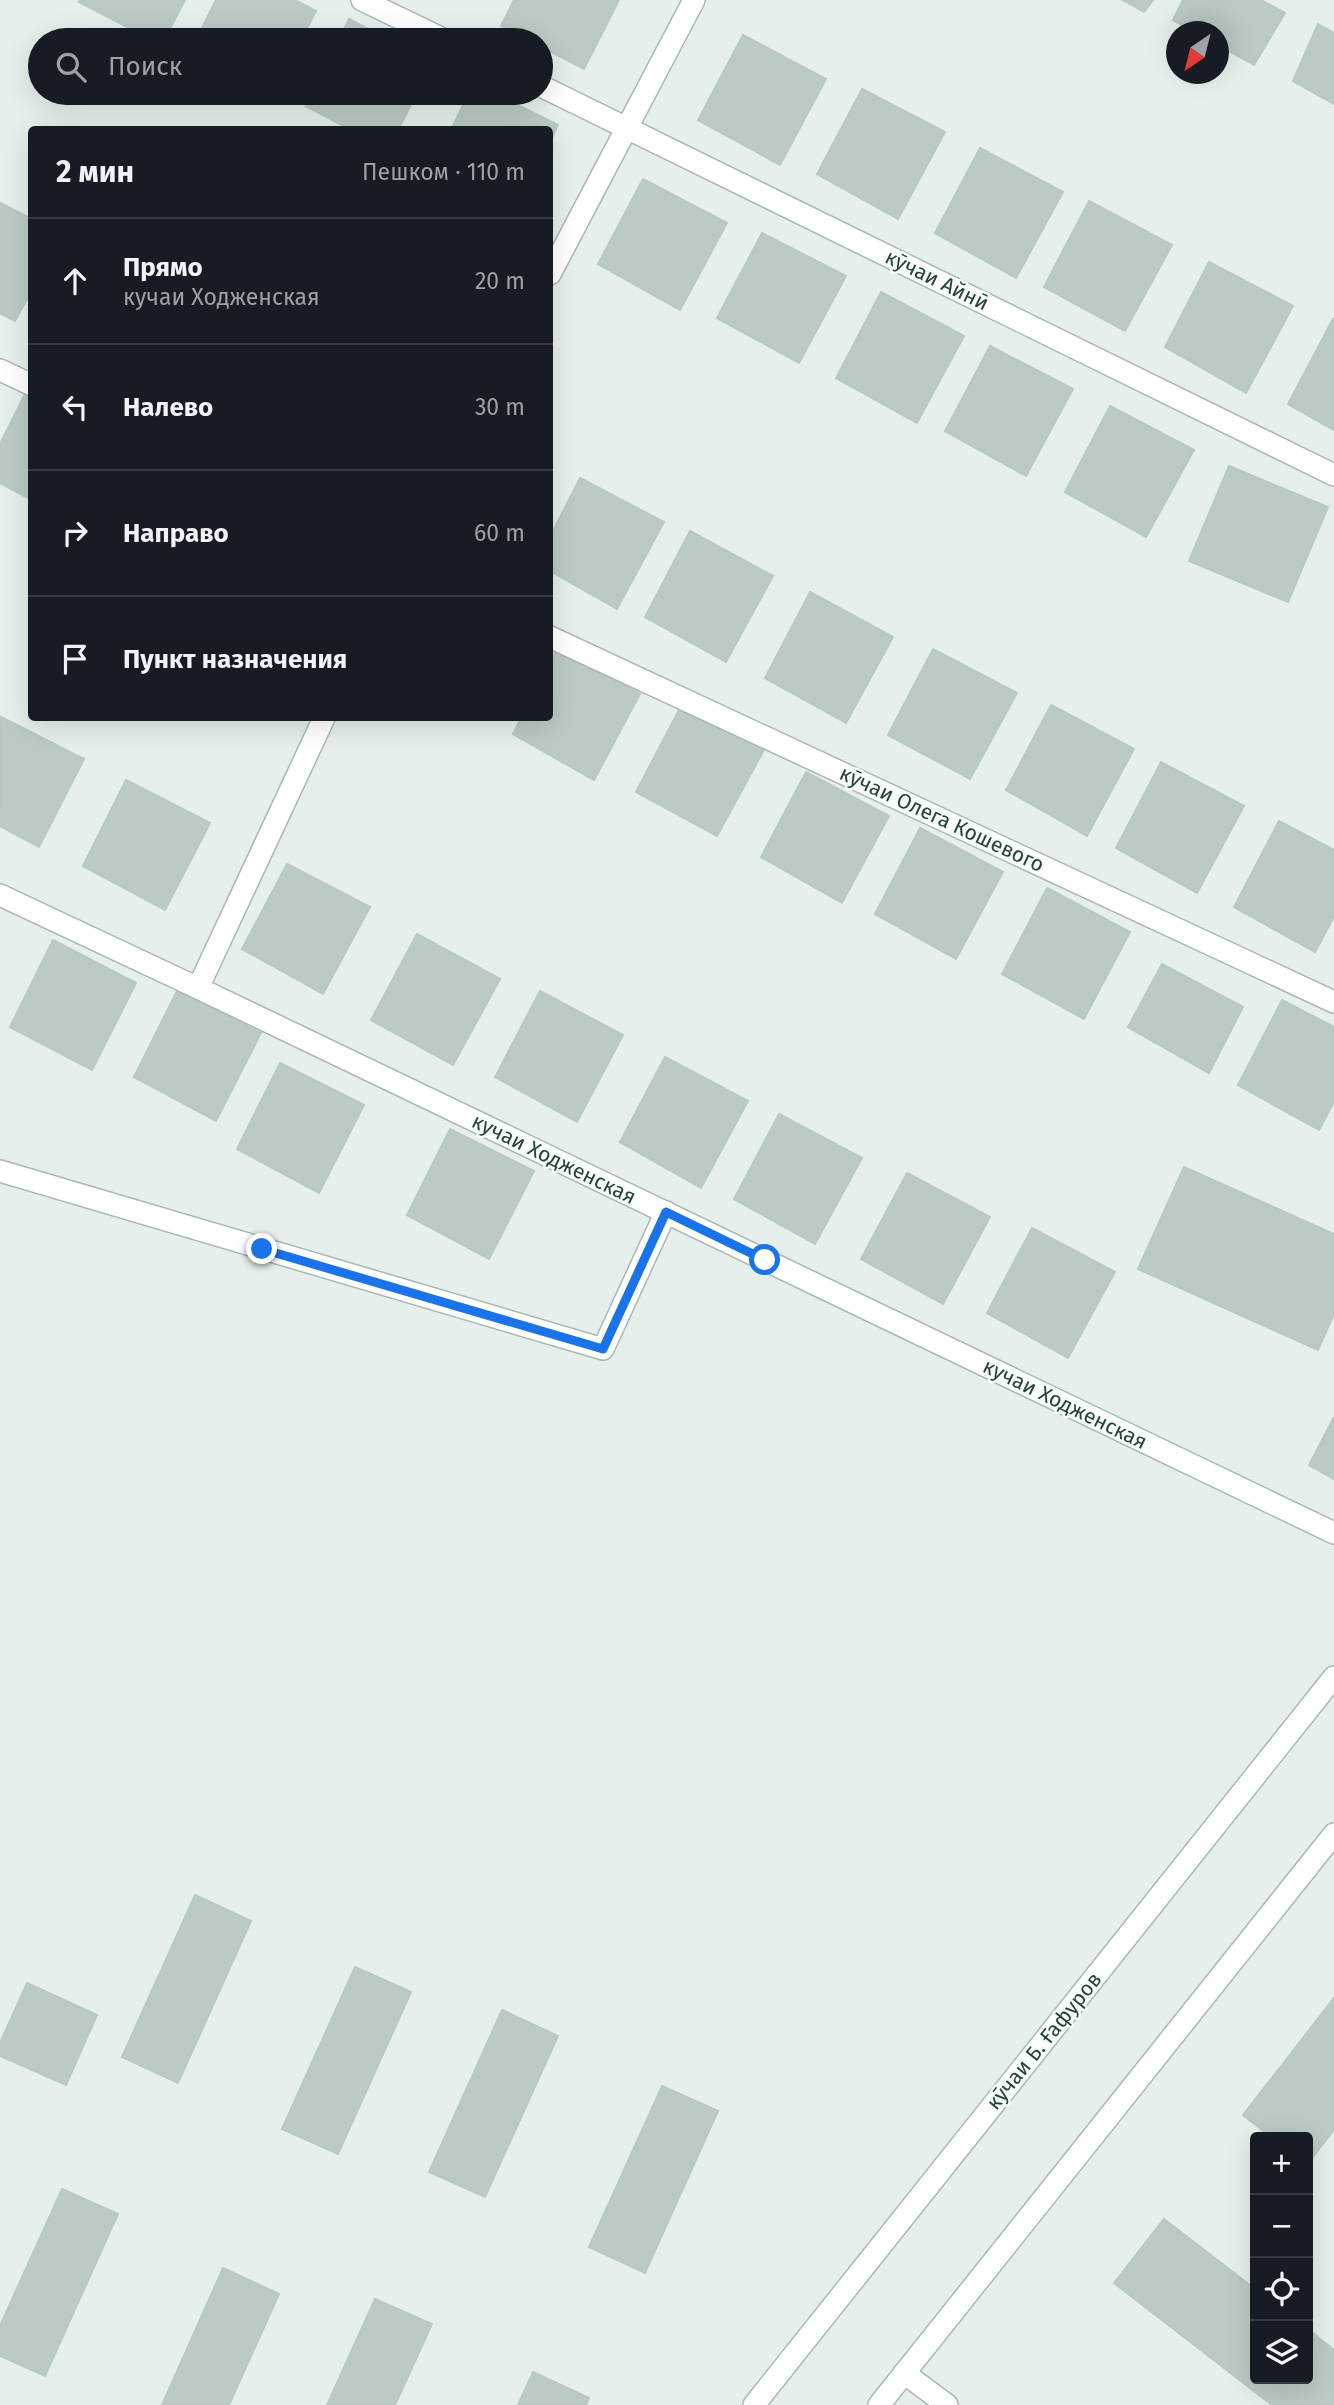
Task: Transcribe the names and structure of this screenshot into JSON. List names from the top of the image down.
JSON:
{
  "streets": {
    "street": [
      "кӯчаи Айнӣ",
      "кӯчаи Олега Кошевого",
      "кучаи Ходженская",
      "кӯчаи Б. Ғафуров"
    ]
  },
  "north": "bottom left",
  "page": {
    "search": "Поиск",
    "heading": ["2 мин", "Пешком · 110 m"],
    "list": [
      ["Прямо", "кучаи Ходженская", "20 m"],
      ["Налево", "30 m"],
      ["Направо", "60 m"],
      "Пункт назначения"
    ],
    "map_buttons": ["+", "−"]
  }
}
